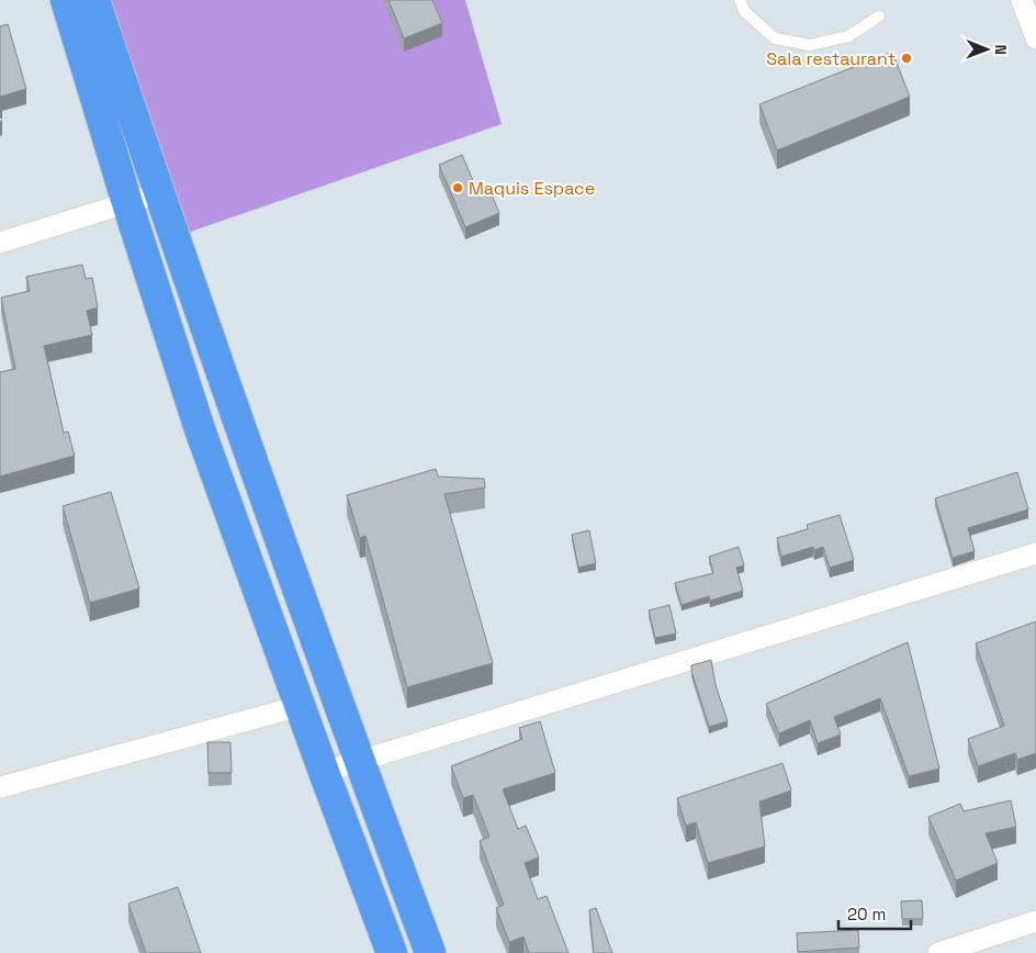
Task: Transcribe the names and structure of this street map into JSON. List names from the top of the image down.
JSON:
{
  "places": ["Sala restaurant", "Maquis Espace"],
  "scale_bar": "20 m",
  "north": "right"
}
